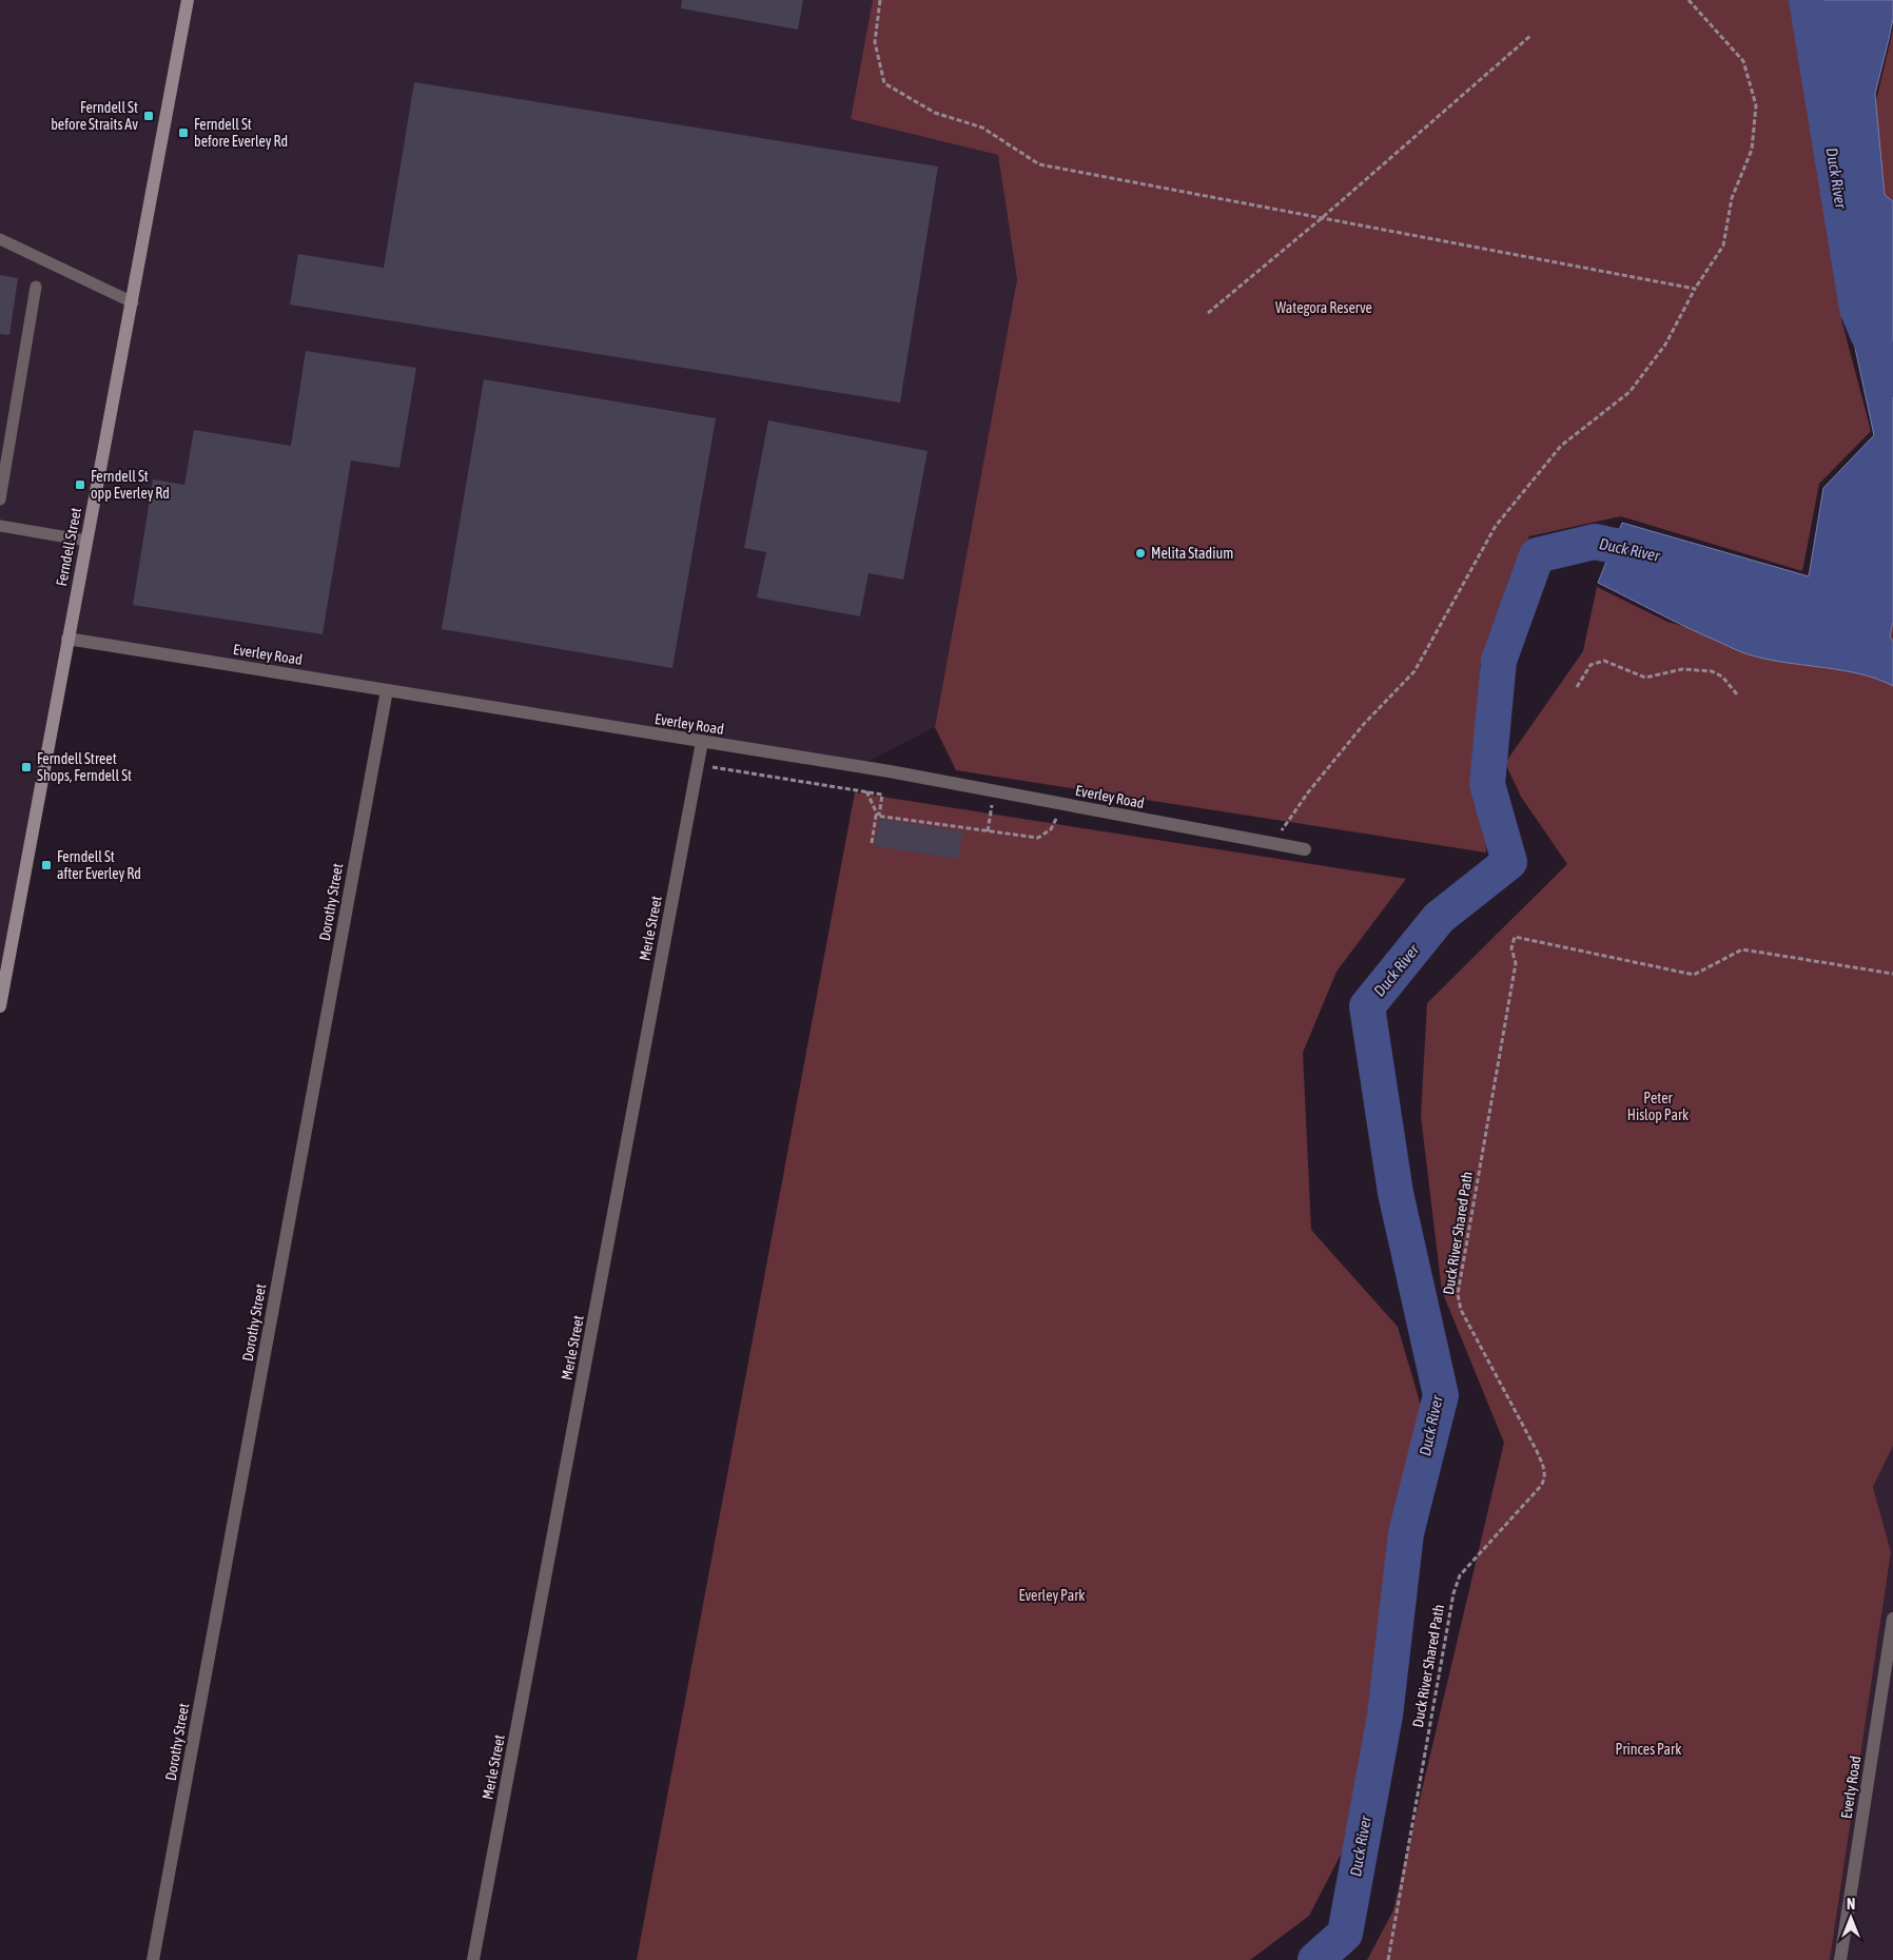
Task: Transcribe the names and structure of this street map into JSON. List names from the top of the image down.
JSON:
{
  "streets": {
    "main road": ["Ferndell Street"],
    "street": [
      "Everley Road",
      "Dorothy Street",
      "Merle Street",
      "Everly Road"
    ],
    "path": ["Duck River Shared Path"]
  },
  "crossings": [
    ["Ferndell Street", "Everley Road"],
    ["Everley Road", "Dorothy Street"],
    ["Everley Road", "Merle Street"]
  ],
  "water": ["Duck River"],
  "parks": [
    "Wategora Reserve",
    "Peter Hislop Park",
    "Everley Park",
    "Princes Park"
  ],
  "places": {
    "transit": [
      "Ferndell St before Straits Av",
      "Ferndell St before Everley Rd",
      "Ferndell St opp Everley Rd",
      "Ferndell Street Shops, Ferndell St",
      "Ferndell St after Everley Rd"
    ],
    "other": ["Melita Stadium"]
  },
  "north": "top"
}
